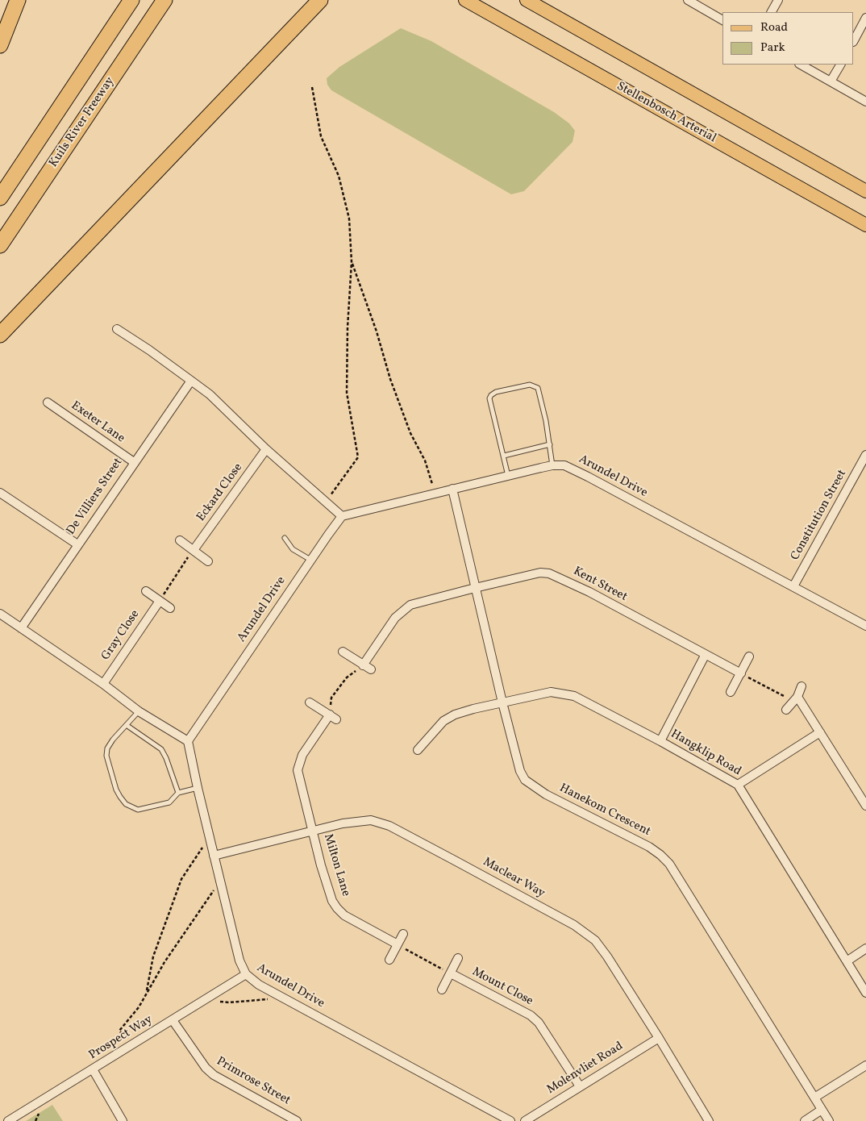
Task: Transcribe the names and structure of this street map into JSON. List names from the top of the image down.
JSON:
{
  "streets": {
    "highway": ["Kuils River Freeway"],
    "main road": ["Stellenbosch Arterial"],
    "street": [
      "Exeter Lane",
      "Arundel Drive",
      "Eckard Close",
      "De Villiers Street",
      "Constitution Street",
      "Kent Street",
      "Gray Close",
      "Hangklip Road",
      "Hanekom Crescent",
      "Milton Lane",
      "Maclear Way",
      "Mount Close",
      "Prospect Way",
      "Molenvliet Road",
      "Primrose Street"
    ]
  },
  "crossings": [
    ["Exeter Lane", "De Villiers Street"],
    ["Arundel Drive", "Constitution Street"],
    ["Arundel Drive", "Hanekom Crescent"],
    ["Arundel Drive", "Maclear Way"],
    ["Arundel Drive", "Prospect Way"],
    ["Kent Street", "Hanekom Crescent"],
    ["Hangklip Road", "Hanekom Crescent"],
    ["Milton Lane", "Maclear Way"],
    ["Maclear Way", "Molenvliet Road"],
    ["Mount Close", "Molenvliet Road"],
    ["Prospect Way", "Primrose Street"]
  ],
  "legend": ["Road", "Park"]
}
